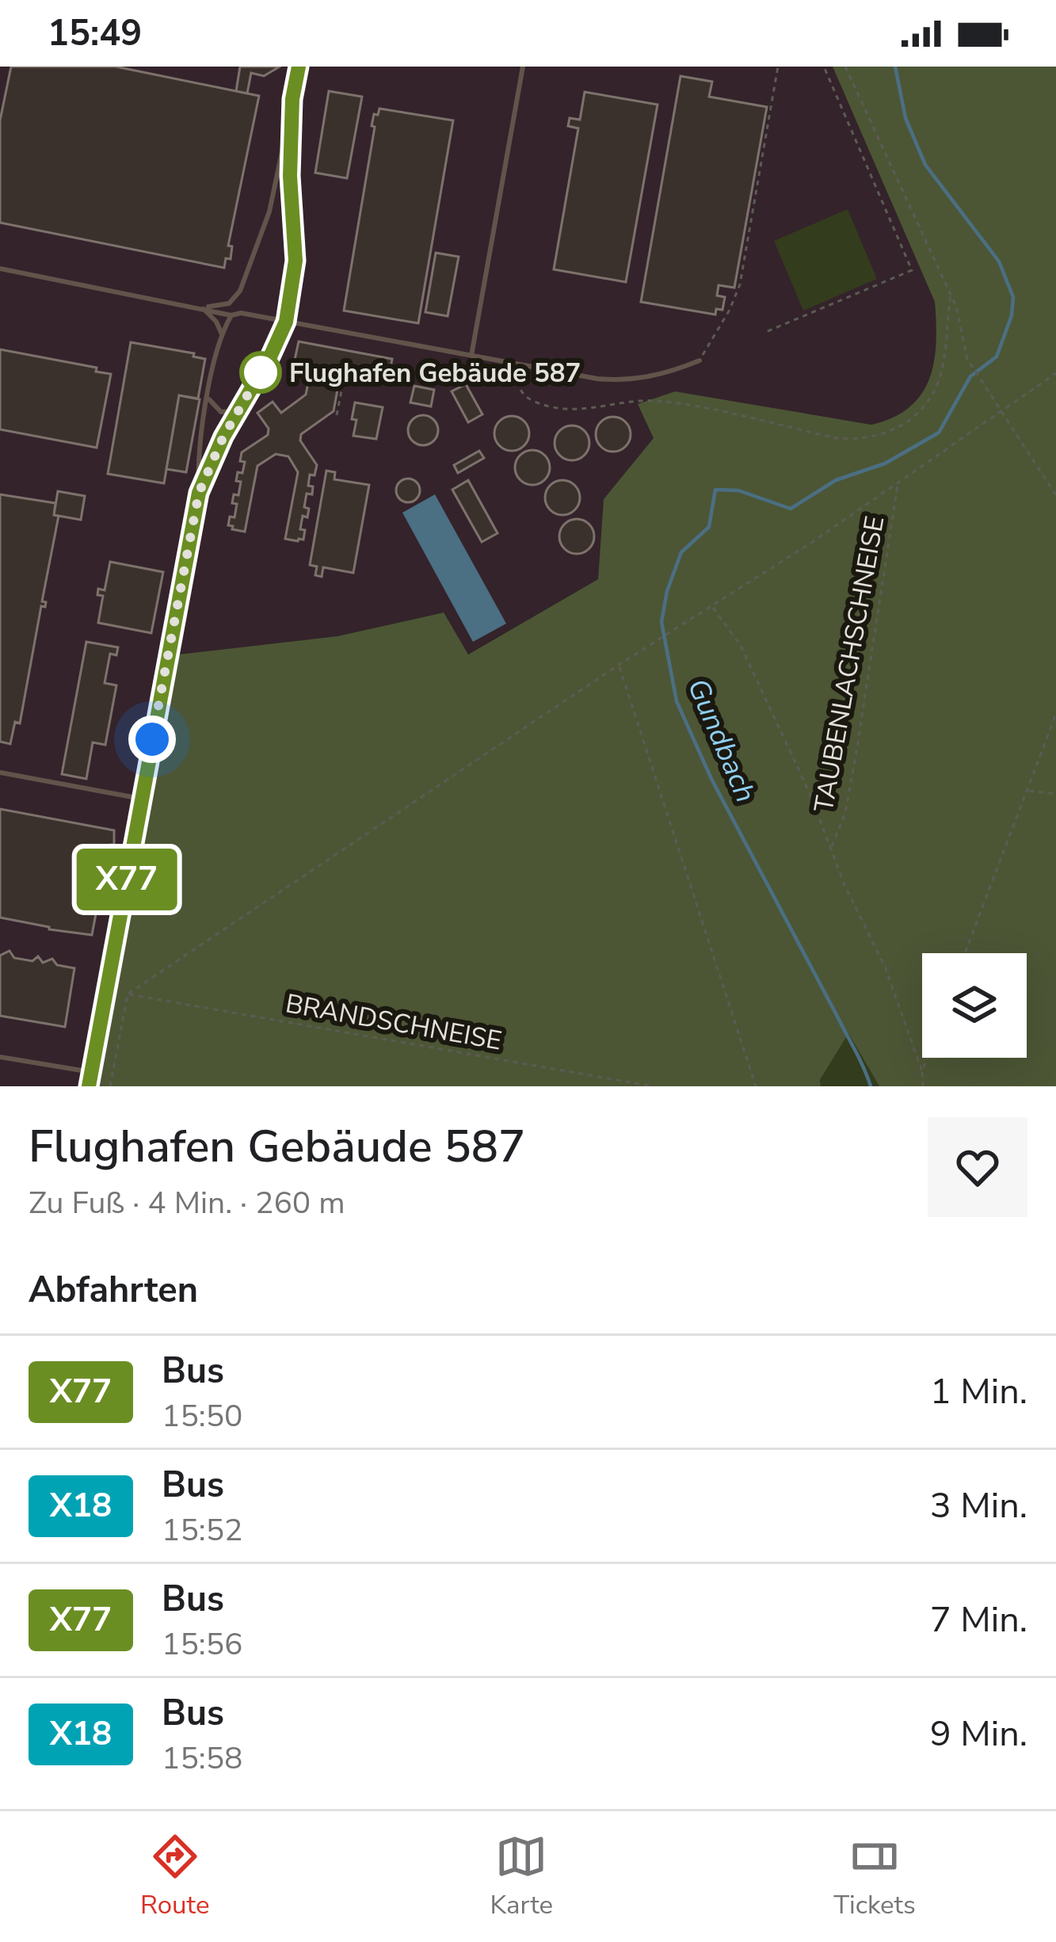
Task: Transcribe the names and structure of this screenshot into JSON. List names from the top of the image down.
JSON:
{
  "streets": {
    "path": ["TAUBENLACHSCHNEISE", "BRANDSCHNEISE"]
  },
  "water": ["Gundbach"],
  "places": ["Flughafen Gebäude 587"],
  "lines": ["bus line X77"],
  "page": {
    "status": "15:49",
    "on_map": "X77",
    "heading": [
      ["Flughafen Gebäude 587", "Zu Fuß · 4 Min. · 260 m"],
      "Abfahrten"
    ],
    "list": [
      {
        "mark": "X77",
        "name": "Bus",
        "note": "15:50",
        "value": "1 Min."
      },
      {
        "mark": "X18",
        "name": "Bus",
        "note": "15:52",
        "value": "3 Min."
      },
      {
        "mark": "X77",
        "name": "Bus",
        "note": "15:56",
        "value": "7 Min."
      },
      {
        "mark": "X18",
        "name": "Bus",
        "note": "15:58",
        "value": "9 Min."
      }
    ],
    "tabs": ["Route", "Karte", "Tickets"]
  }
}
